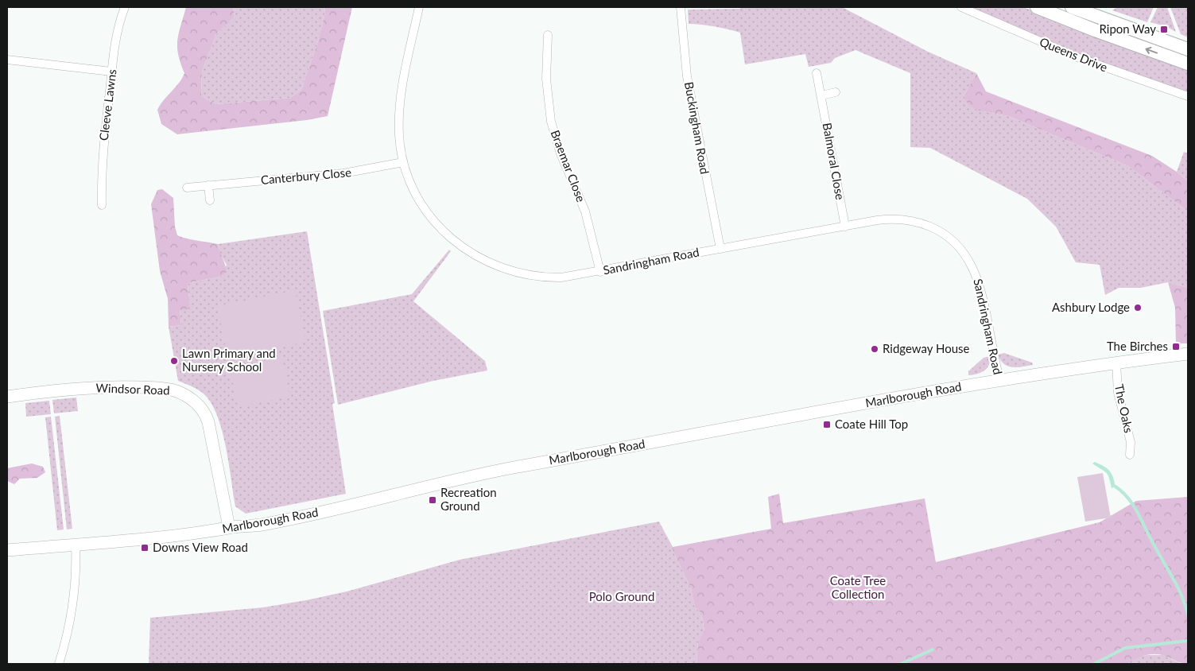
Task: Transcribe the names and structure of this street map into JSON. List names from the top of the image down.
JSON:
{
  "streets": {
    "main road": ["Windsor Road", "Marlborough Road"],
    "street": [
      "Queens Drive",
      "Cleeve Lawns",
      "Buckingham Road",
      "Balmoral Close",
      "Braemar Close",
      "Canterbury Close",
      "Sandringham Road",
      "The Oaks"
    ]
  },
  "crossings": [
    ["Buckingham Road", "Sandringham Road"],
    ["Balmoral Close", "Sandringham Road"],
    ["Braemar Close", "Sandringham Road"],
    ["Canterbury Close", "Sandringham Road"],
    ["Sandringham Road", "Marlborough Road"],
    ["Windsor Road", "Marlborough Road"],
    ["Marlborough Road", "The Oaks"]
  ],
  "parks": ["Coate Tree Collection", "Polo Ground"],
  "places": {
    "transit": [
      "Ripon Way",
      "The Birches",
      "Coate Hill Top",
      "Recreation Ground",
      "Downs View Road"
    ],
    "other": ["Ashbury Lodge", "Ridgeway House", "Lawn Primary and Nursery School"]
  }
}
